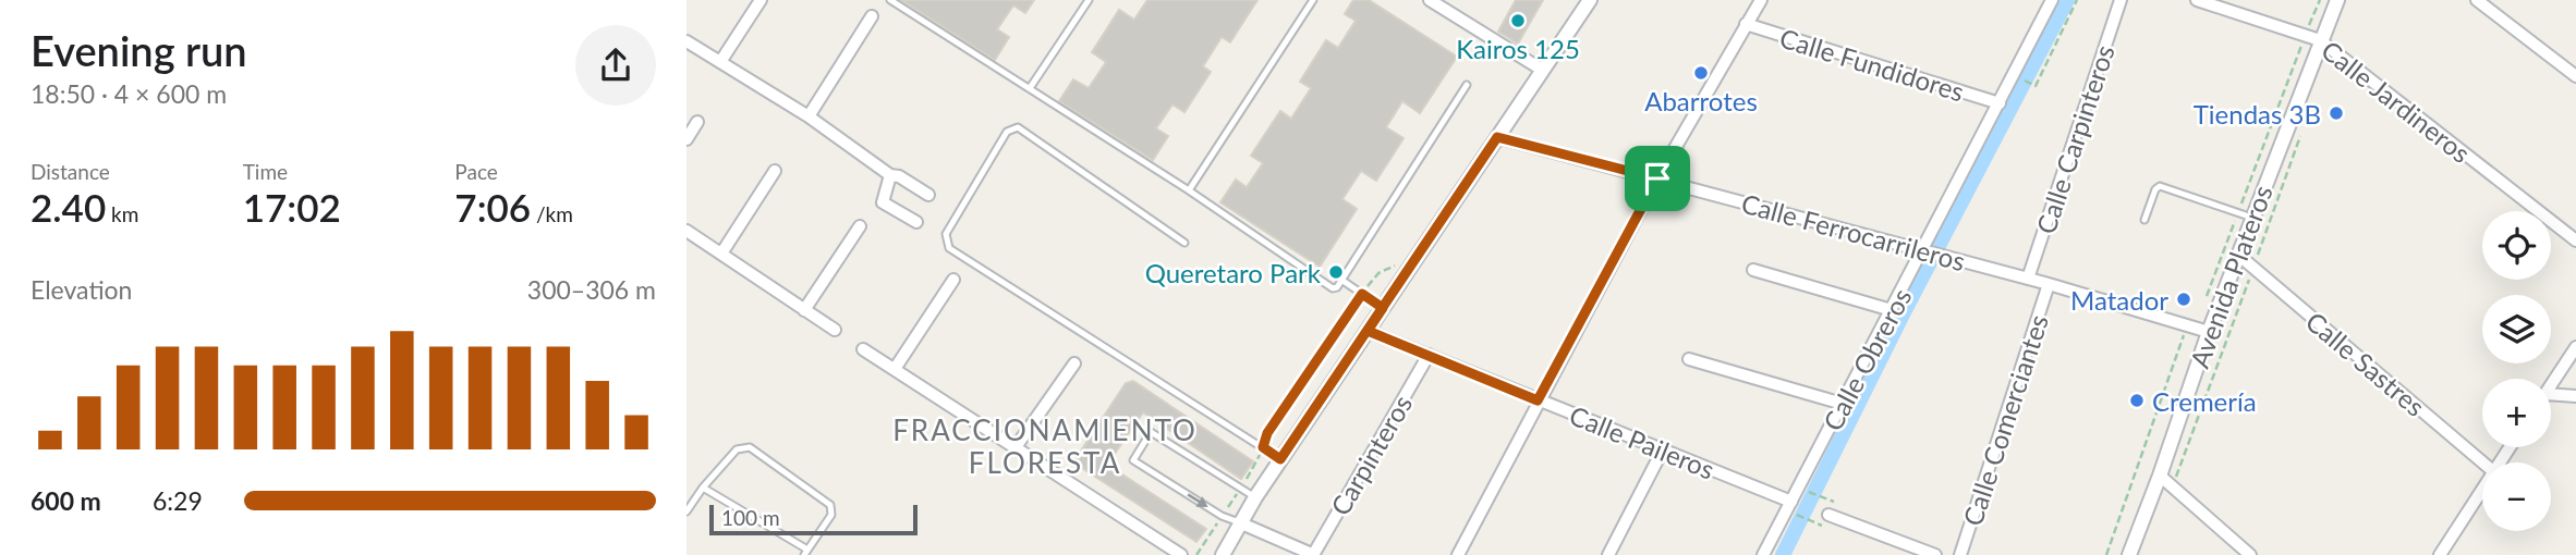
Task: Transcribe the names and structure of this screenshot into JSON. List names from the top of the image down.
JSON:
{
  "streets": {
    "street": [
      "Calle Fundidores",
      "Calle Jardineros",
      "Calle Carpinteros",
      "Calle Ferrocarrileros",
      "Avenida Plateros",
      "Calle Obreros",
      "Calle Sastres",
      "Calle Comerciantes",
      "Calle Paileros",
      "Carpinteros"
    ]
  },
  "crossings": [
    ["Calle Fundidores", "Calle Obreros"],
    ["Calle Jardineros", "Avenida Plateros"],
    ["Calle Carpinteros", "Calle Ferrocarrileros"],
    ["Calle Ferrocarrileros", "Avenida Plateros"],
    ["Calle Ferrocarrileros", "Calle Obreros"],
    ["Calle Ferrocarrileros", "Calle Comerciantes"],
    ["Avenida Plateros", "Calle Sastres"],
    ["Calle Obreros", "Calle Paileros"],
    ["Calle Paileros", "Carpinteros"]
  ],
  "districts": ["FRACCIONAMIENTO FLORESTA"],
  "places": [
    "Kairos 125",
    "Abarrotes",
    "Tiendas 3B",
    "Queretaro Park",
    "Matador",
    "Cremería"
  ],
  "scale_bar": "100 m",
  "page": {
    "heading": ["Evening run", "18:50 · 4 × 600 m"],
    "stats": [
      ["Distance", "2.40 km"],
      ["Time", "17:02"],
      ["Pace", "7:06 /km"]
    ],
    "map_buttons": ["+", "−"],
    "chart": ["Elevation", "300–306 m"],
    "list": [
      {
        "name": "600 m",
        "note": "6:29"
      }
    ],
    "scale": "100 m"
  }
}
